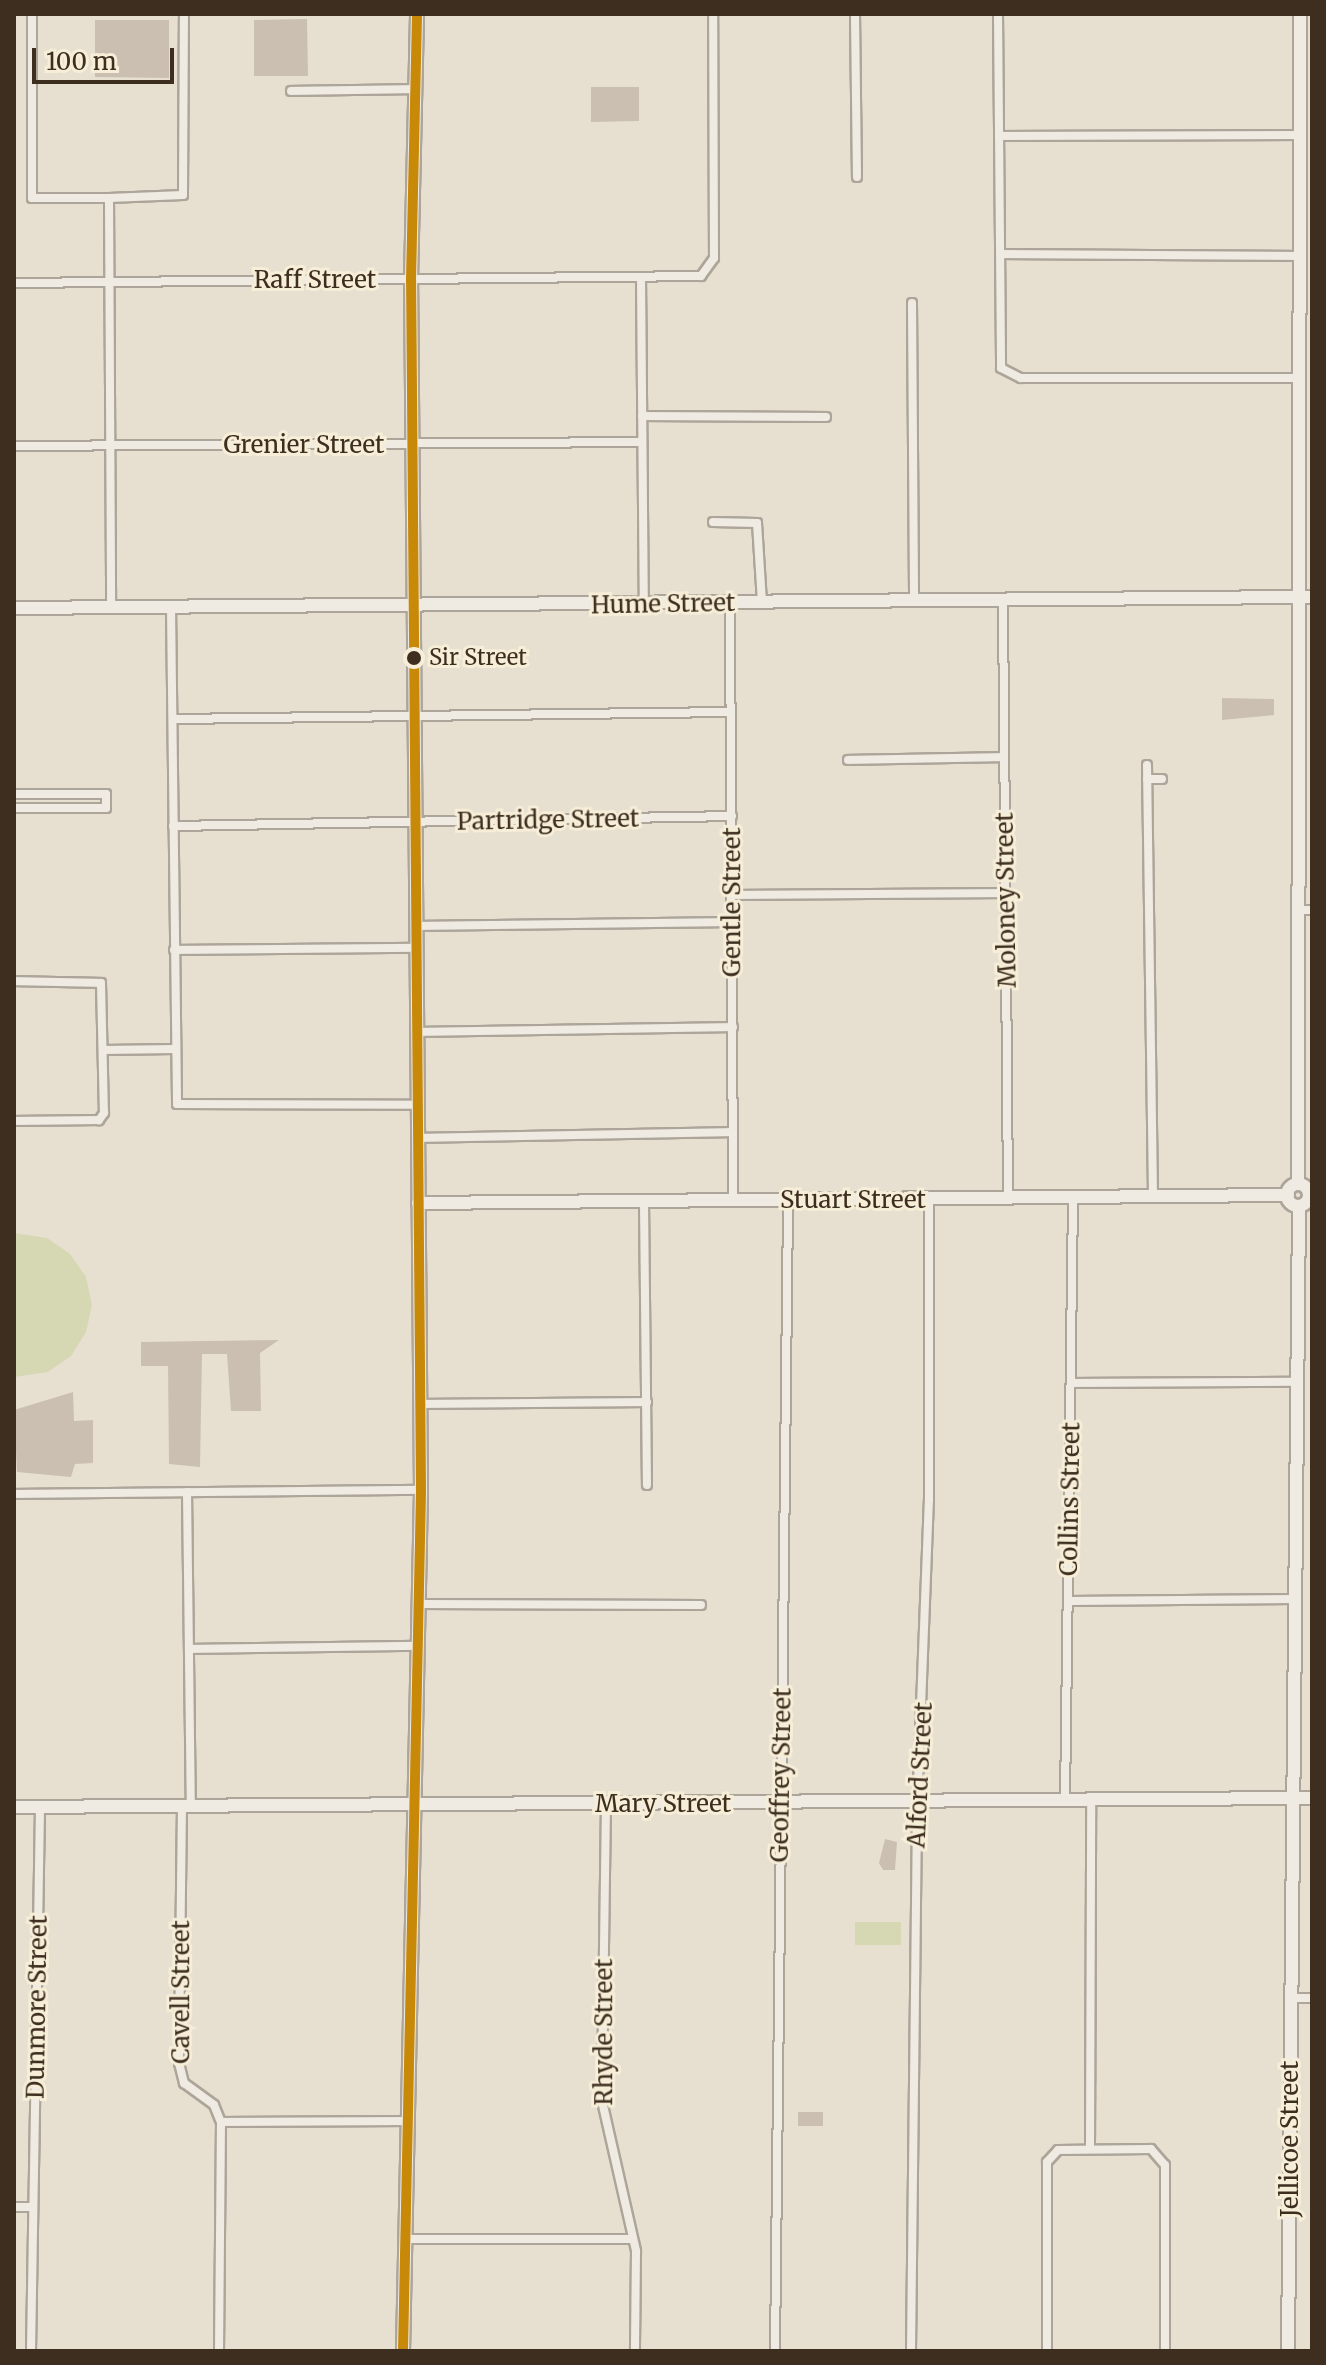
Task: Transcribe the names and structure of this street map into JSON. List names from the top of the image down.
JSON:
{
  "streets": {
    "street": [
      "Raff Street",
      "Grenier Street",
      "Hume Street",
      "Partridge Street",
      "Moloney Street",
      "Gentle Street",
      "Stuart Street",
      "Collins Street",
      "Geoffrey Street",
      "Alford Street",
      "Mary Street",
      "Cavell Street",
      "Dunmore Street",
      "Rhyde Street",
      "Jellicoe Street"
    ]
  },
  "crossings": [
    ["Hume Street", "Moloney Street"],
    ["Hume Street", "Gentle Street"],
    ["Partridge Street", "Gentle Street"],
    ["Moloney Street", "Stuart Street"],
    ["Gentle Street", "Stuart Street"],
    ["Stuart Street", "Collins Street"],
    ["Stuart Street", "Geoffrey Street"],
    ["Stuart Street", "Alford Street"],
    ["Collins Street", "Mary Street"],
    ["Geoffrey Street", "Mary Street"],
    ["Alford Street", "Mary Street"],
    ["Mary Street", "Cavell Street"],
    ["Mary Street", "Dunmore Street"],
    ["Mary Street", "Rhyde Street"],
    ["Mary Street", "Jellicoe Street"]
  ],
  "places": ["Sir Street"],
  "scale_bar": "100 m"
}
